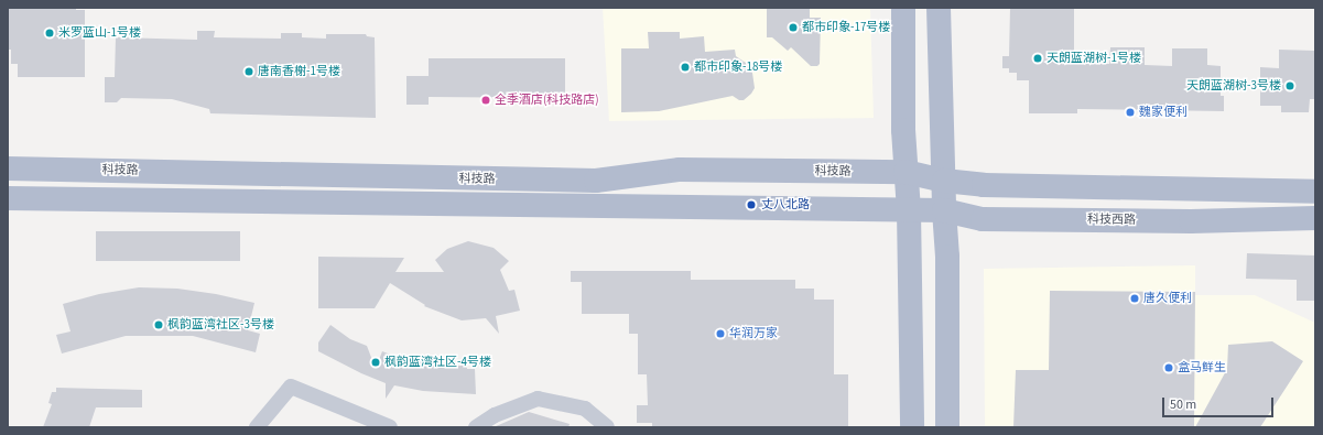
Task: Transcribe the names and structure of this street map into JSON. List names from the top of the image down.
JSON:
{
  "streets": {
    "main road": ["科技路", "科技西路"]
  },
  "crossings": [
    ["科技路", "科技西路"]
  ],
  "places": [
    "都市印象-17号楼",
    "米罗蓝山-1号楼",
    "天朗蓝湖树-1号楼",
    "都市印象-18号楼",
    "唐南香榭-1号楼",
    "天朗蓝湖树-3号楼",
    "全季酒店(科技路店)",
    "魏家便利",
    "丈八北路",
    "唐久便利",
    "枫韵蓝湾社区-3号楼",
    "华润万家",
    "枫韵蓝湾社区-4号楼",
    "盒马鲜生"
  ],
  "scale_bar": "50 m"
}
